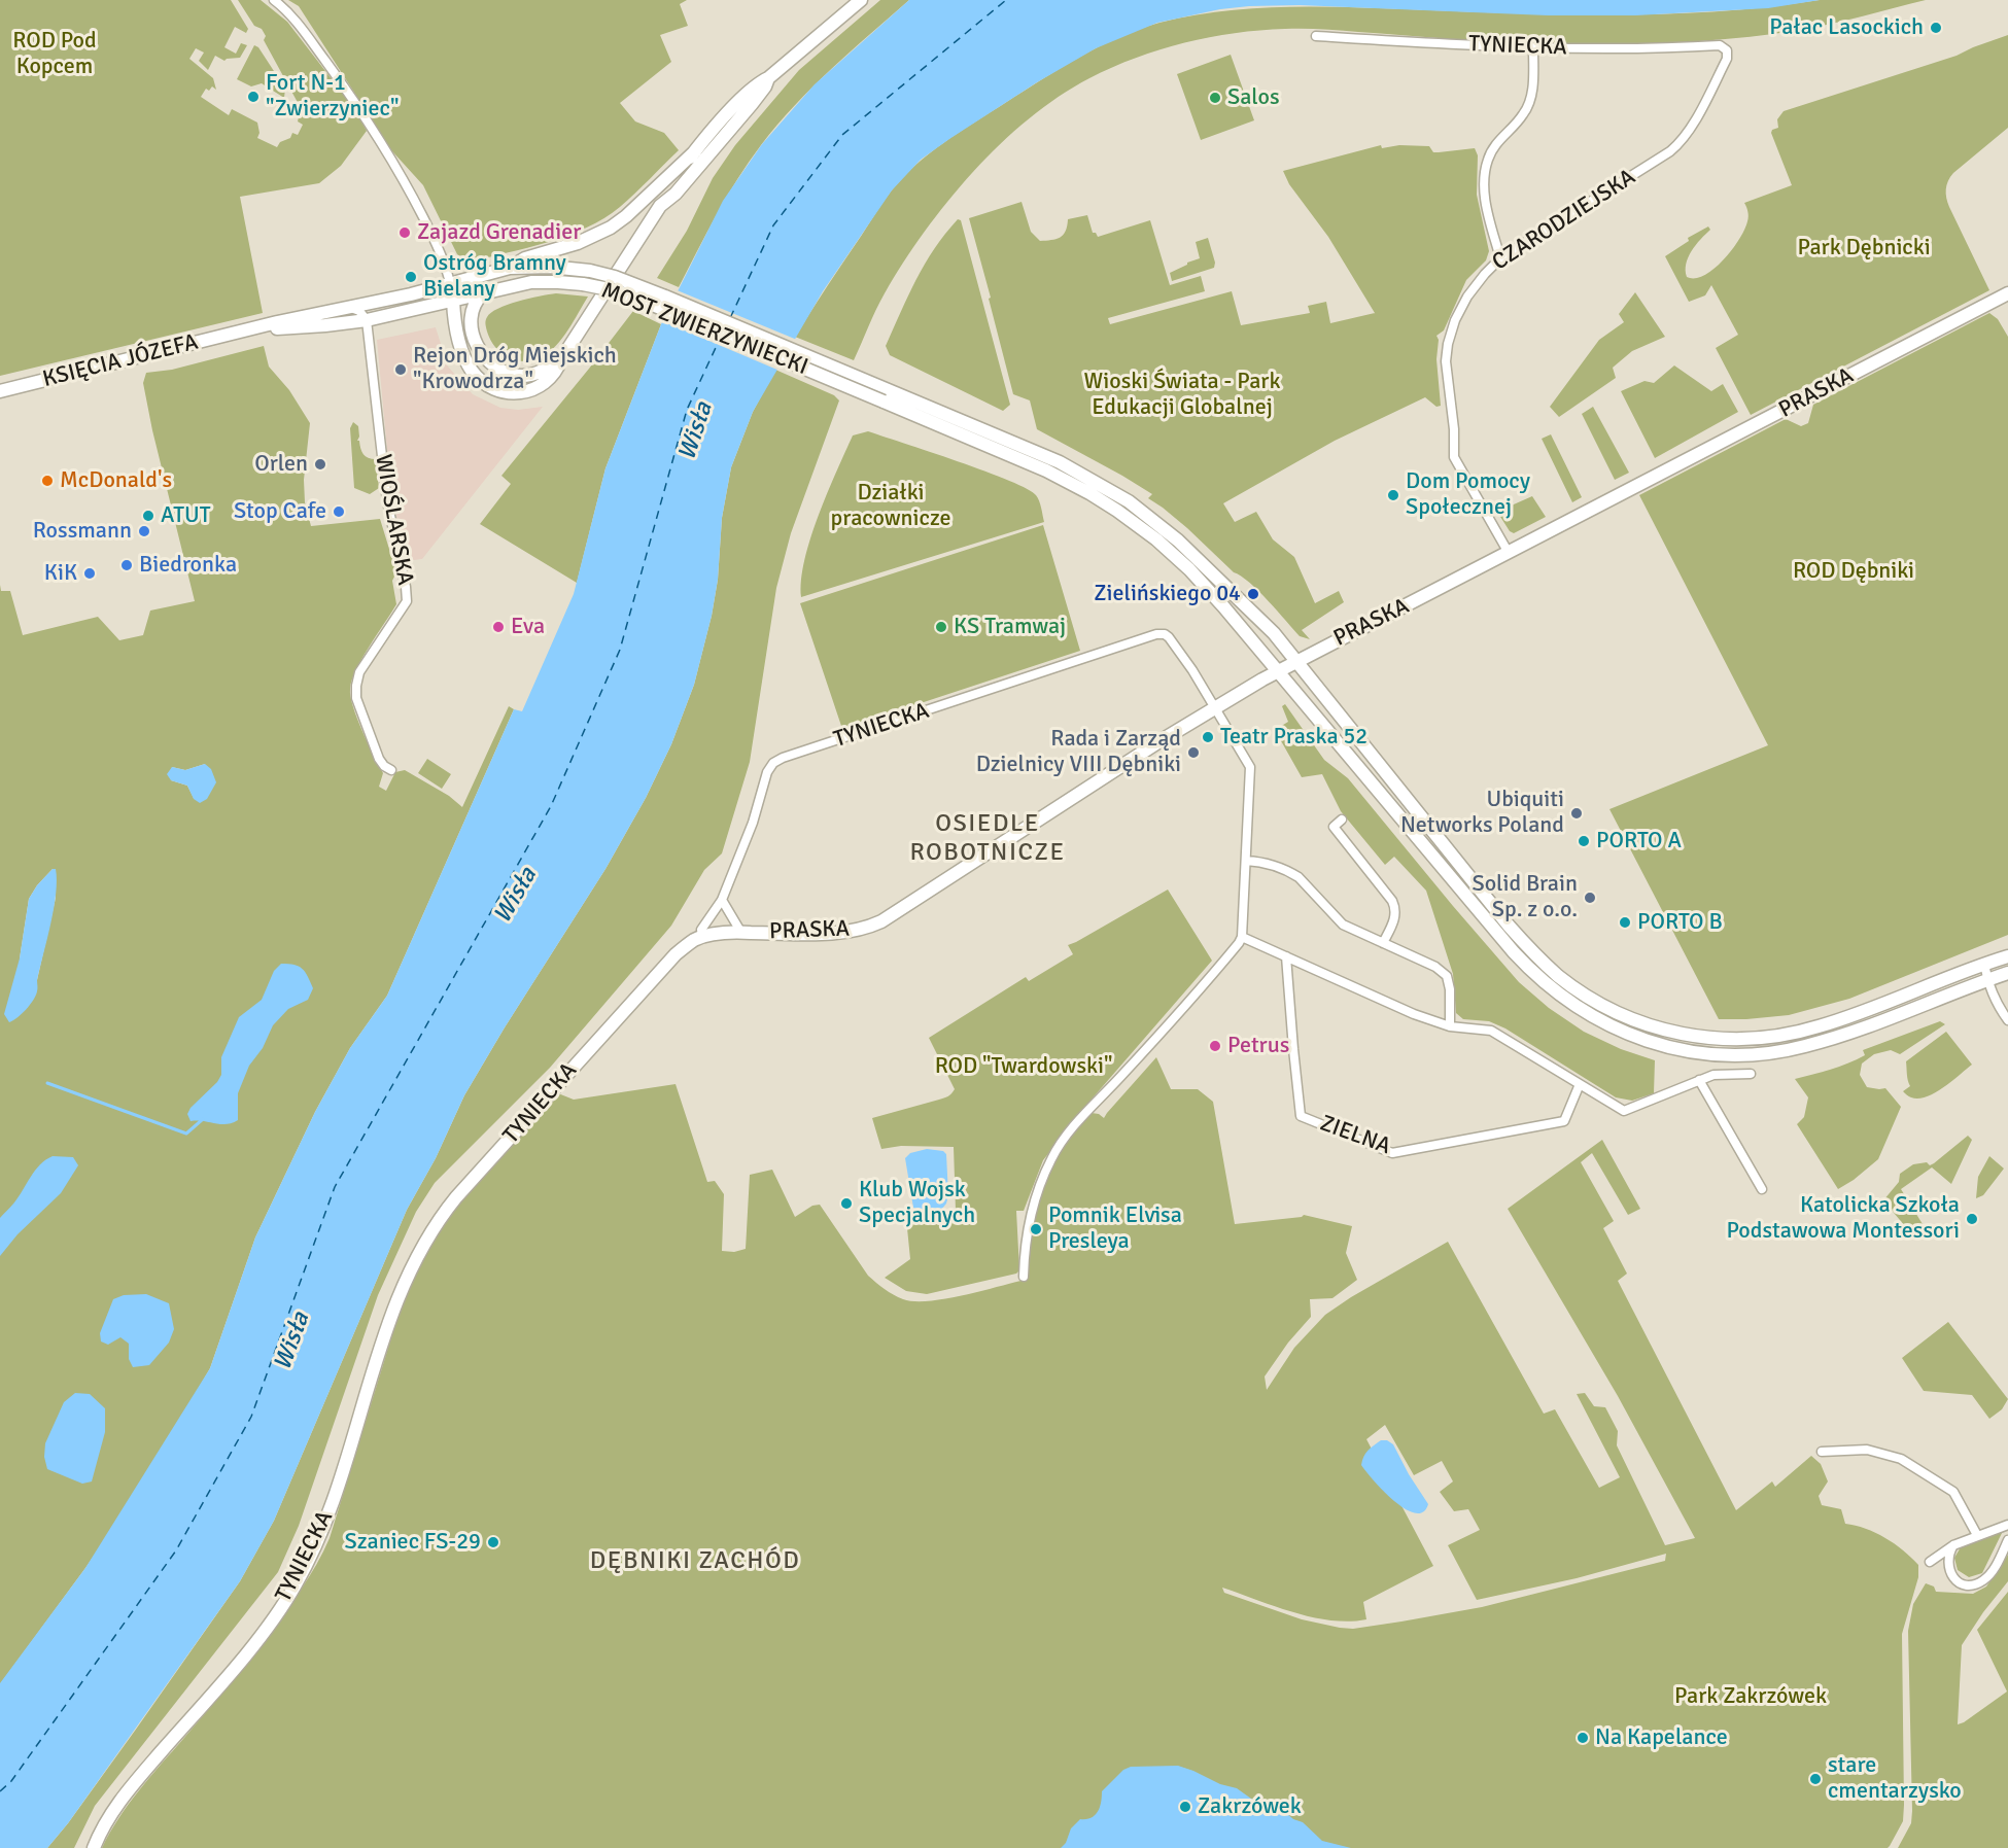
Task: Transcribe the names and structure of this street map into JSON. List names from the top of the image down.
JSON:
{
  "streets": {
    "main road": [
      "TYNIECKA",
      "MOST ZWIERZYNIECKI",
      "KSIĘCIA JÓZEFA",
      "PRASKA"
    ],
    "street": ["CZARODZIEJSKA", "WIOŚLARSKA", "ZIELNA"]
  },
  "crossings": [
    ["TYNIECKA", "CZARODZIEJSKA"],
    ["TYNIECKA", "PRASKA"],
    ["CZARODZIEJSKA", "PRASKA"],
    ["MOST ZWIERZYNIECKI", "KSIĘCIA JÓZEFA"],
    ["KSIĘCIA JÓZEFA", "WIOŚLARSKA"]
  ],
  "districts": ["OSIEDLE ROBOTNICZE", "DĘBNIKI ZACHÓD"],
  "water": ["Wisła"],
  "parks": [
    "ROD Pod Kopcem",
    "Park Dębnicki",
    "Wioski Świata - Park Edukacji Globalnej",
    "Działki pracownicze",
    "ROD Dębniki",
    "ROD \"Twardowski\"",
    "Park Zakrzówek"
  ],
  "places": [
    "Pałac Lasockich",
    "Fort N-1 \"Zwierzyniec\"",
    "Salos",
    "Zajazd Grenadier",
    "Ostróg Bramny Bielany",
    "Rejon Dróg Miejskich \"Krowodrza\"",
    "Orlen",
    "McDonald's",
    "Dom Pomocy Społecznej",
    "Stop Cafe",
    "ATUT",
    "Rossmann",
    "Biedronka",
    "KiK",
    "Zielińskiego 04",
    "Eva",
    "KS Tramwaj",
    "Teatr Praska 52",
    "Rada i Zarząd Dzielnicy VIII Dębniki",
    "Ubiquiti Networks Poland",
    "PORTO A",
    "Solid Brain Sp. z o.o.",
    "PORTO B",
    "Petrus",
    "Klub Wojsk Specjalnych",
    "Katolicka Szkoła Podstawowa Montessori",
    "Pomnik Elvisa Presleya",
    "Szaniec FS-29",
    "Na Kapelance",
    "stare cmentarzysko",
    "Zakrzówek"
  ]
}
